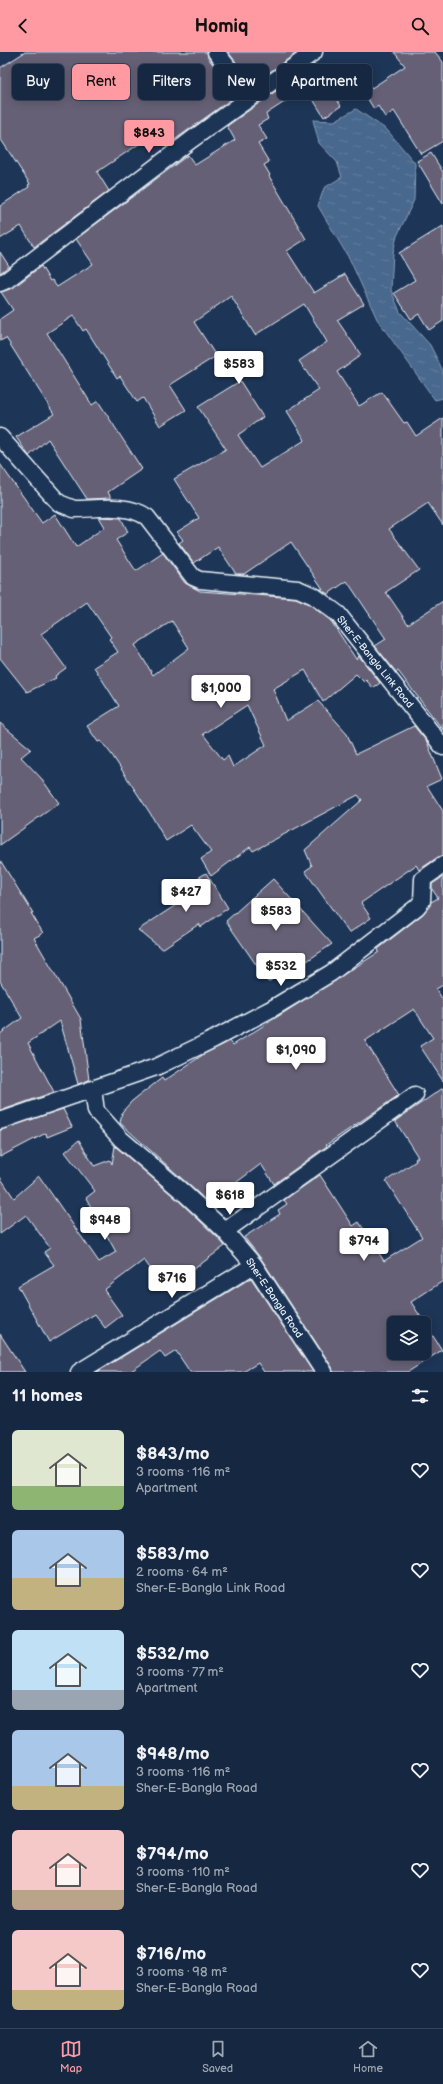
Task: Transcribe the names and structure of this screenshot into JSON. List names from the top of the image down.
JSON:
{
  "streets": {
    "street": ["Sher-E-Bangla Link Road", "Sher-E-Bangla Road"]
  },
  "page": {
    "header": "Homiq",
    "chip": [
      "Buy",
      "Rent",
      "Filters",
      "New",
      "Apartment"
    ],
    "price": [
      "$843",
      "$583",
      "$1,000",
      "$427",
      "$583",
      "$532",
      "$1,090",
      "$618",
      "$948",
      "$794",
      "$716"
    ],
    "heading": "11 homes",
    "list": [
      {
        "name": "$843/mo",
        "note": "3 rooms · 116 m² · Apartment"
      },
      {
        "name": "$583/mo",
        "note": "2 rooms · 64 m² · Sher-E-Bangla Link Road"
      },
      {
        "name": "$532/mo",
        "note": "3 rooms · 77 m² · Apartment"
      },
      {
        "name": "$948/mo",
        "note": "3 rooms · 116 m² · Sher-E-Bangla Road"
      },
      {
        "name": "$794/mo",
        "note": "3 rooms · 110 m² · Sher-E-Bangla Road"
      },
      {
        "name": "$716/mo",
        "note": "3 rooms · 98 m² · Sher-E-Bangla Road"
      }
    ],
    "tabs": ["Map", "Saved", "Home"]
  }
}
